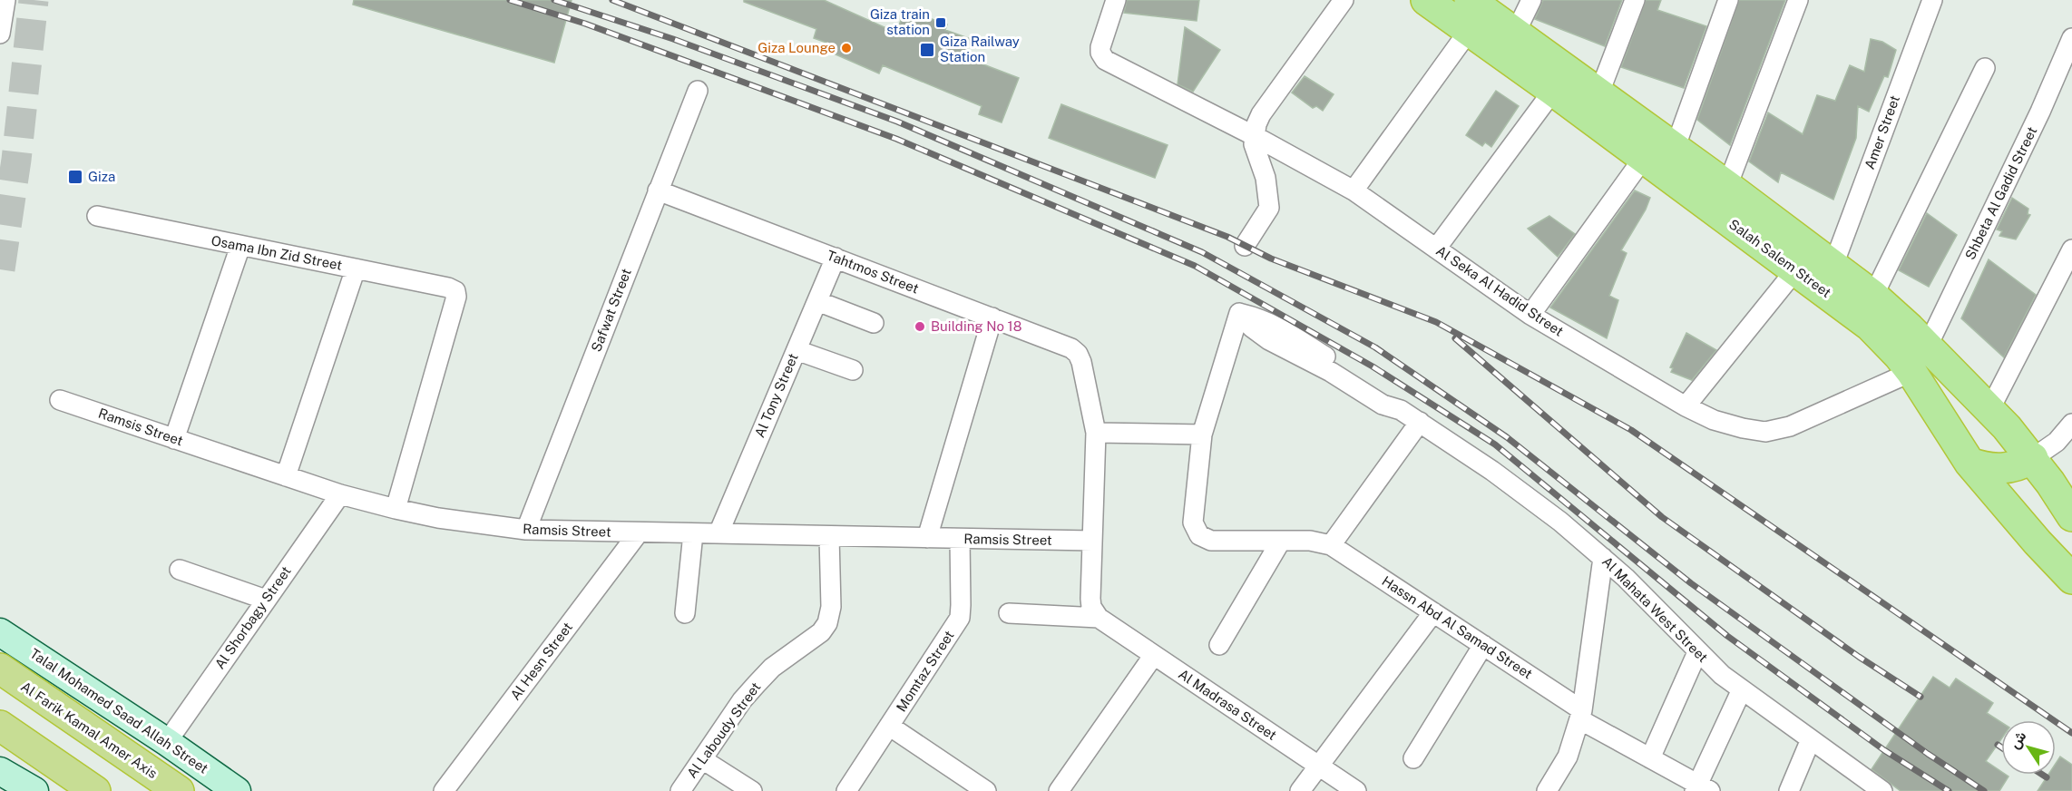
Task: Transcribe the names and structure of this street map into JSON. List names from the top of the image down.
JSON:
{
  "streets": {
    "highway": ["Salah Salem Street", "Al Farik Kamal Amer Axis"],
    "main road": ["Talal Mohamed Saad Allah Street"],
    "street": [
      "Amer Street",
      "Shbeta Al Gadid Street",
      "Osama Ibn Zid Street",
      "Tahtmos Street",
      "Al Seka Al Hadid Street",
      "Safwat Street",
      "Al Tony Street",
      "Ramsis Street",
      "Al Mahata West Street",
      "Al Shorbagy Street",
      "Hassn Abd Al Samad Street",
      "Al Hesn Street",
      "Momtaz Street",
      "Al Madrasa Street",
      "Al Laboudy Street"
    ]
  },
  "crossings": [
    ["Amer Street", "Salah Salem Street"],
    ["Shbeta Al Gadid Street", "Salah Salem Street"],
    ["Osama Ibn Zid Street", "Ramsis Street"],
    ["Salah Salem Street", "Al Seka Al Hadid Street"],
    ["Tahtmos Street", "Safwat Street"],
    ["Tahtmos Street", "Al Tony Street"],
    ["Safwat Street", "Ramsis Street"],
    ["Al Tony Street", "Ramsis Street"],
    ["Ramsis Street", "Al Shorbagy Street"],
    ["Ramsis Street", "Al Hesn Street"],
    ["Ramsis Street", "Momtaz Street"],
    ["Ramsis Street", "Al Laboudy Street"],
    ["Al Shorbagy Street", "Talal Mohamed Saad Allah Street"]
  ],
  "places": {
    "transit": ["Giza train station", "Giza Railway Station", "Giza"],
    "other": ["Giza Lounge", "Building No 18"]
  },
  "north": "top left"
}
